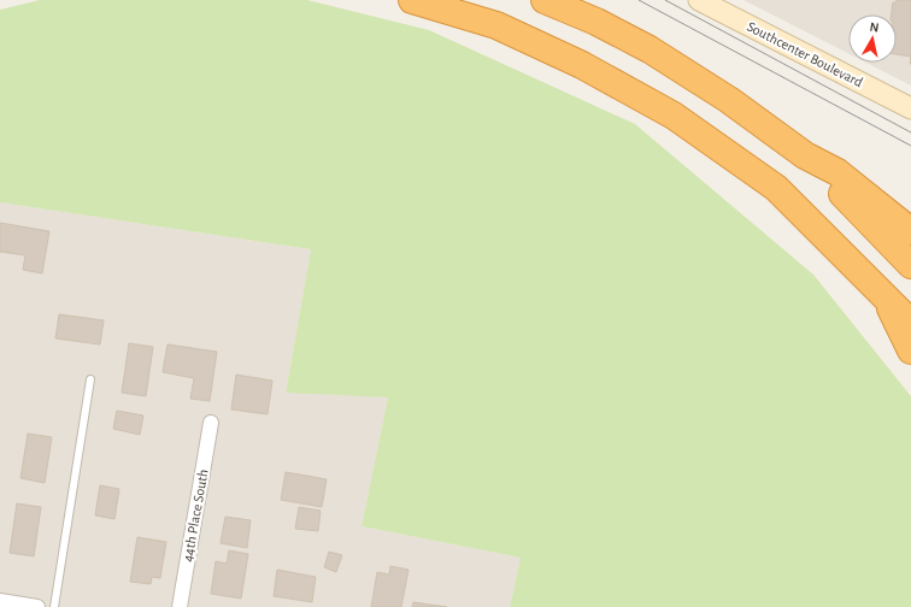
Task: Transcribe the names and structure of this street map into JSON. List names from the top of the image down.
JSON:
{
  "streets": {
    "street": ["Southcenter Boulevard", "44th Place South"]
  },
  "north": "top"
}
